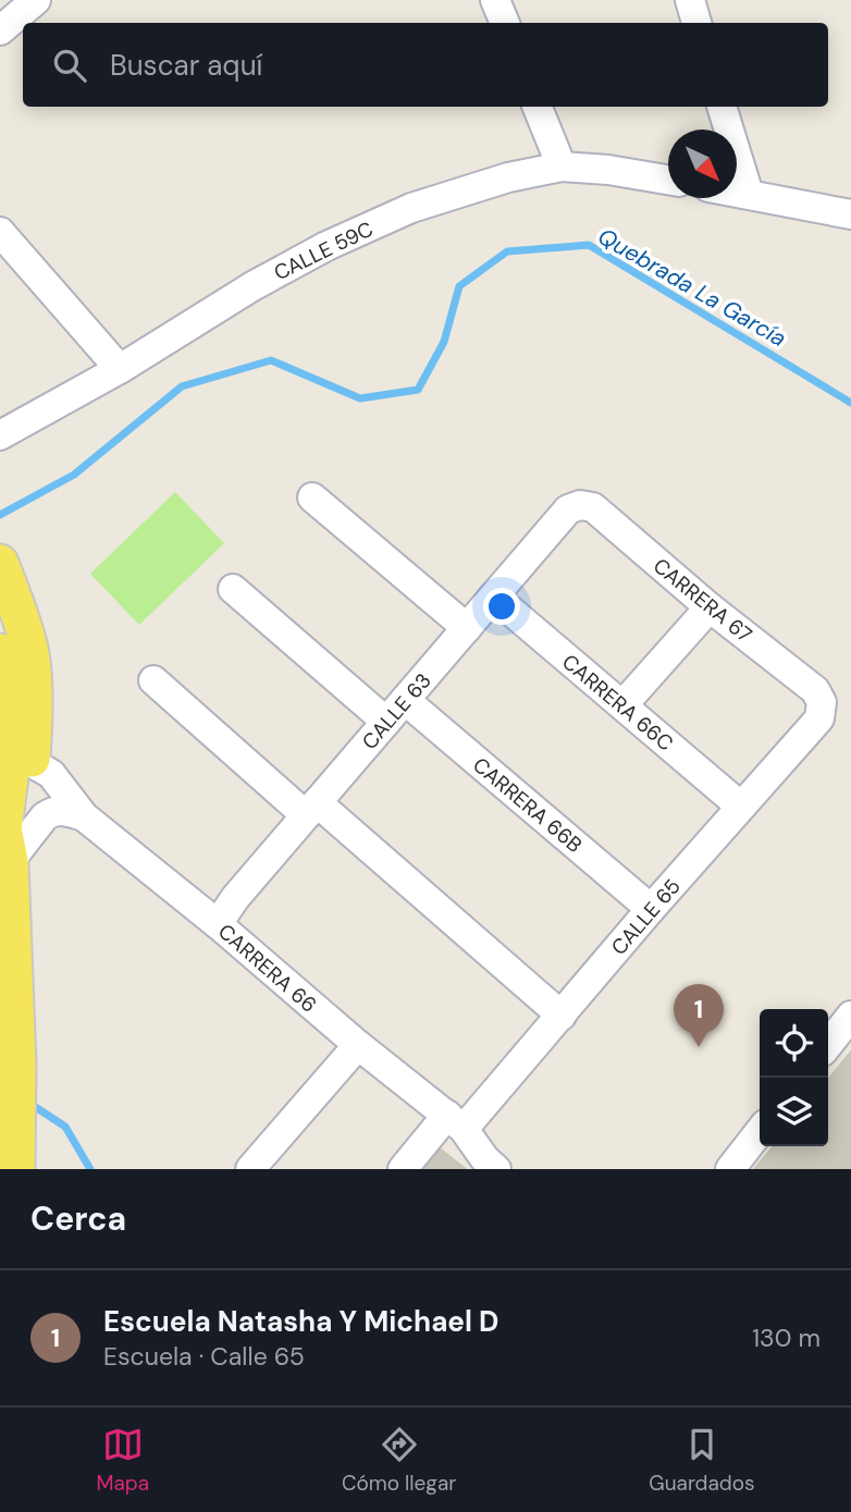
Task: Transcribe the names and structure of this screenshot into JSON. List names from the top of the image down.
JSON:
{
  "streets": {
    "street": [
      "CALLE 59C",
      "CARRERA 67",
      "CARRERA 66C",
      "CALLE 63",
      "CARRERA 66B",
      "CALLE 65",
      "CARRERA 66"
    ]
  },
  "crossings": [
    ["CARRERA 67", "CALLE 63"],
    ["CARRERA 67", "CALLE 65"],
    ["CARRERA 66C", "CALLE 63"],
    ["CARRERA 66C", "CALLE 65"],
    ["CALLE 63", "CARRERA 66B"],
    ["CALLE 63", "CARRERA 66"],
    ["CARRERA 66B", "CALLE 65"],
    ["CALLE 65", "CARRERA 66"]
  ],
  "water": ["Quebrada La García"],
  "north": "bottom right",
  "page": {
    "search": "Buscar aquí",
    "pins": "1",
    "heading": "Cerca",
    "list": [
      {
        "mark": "1",
        "name": "Escuela Natasha Y Michael D",
        "note": "Escuela · Calle 65",
        "value": "130 m"
      }
    ],
    "nav": ["Mapa", "Cómo llegar", "Guardados"]
  }
}
